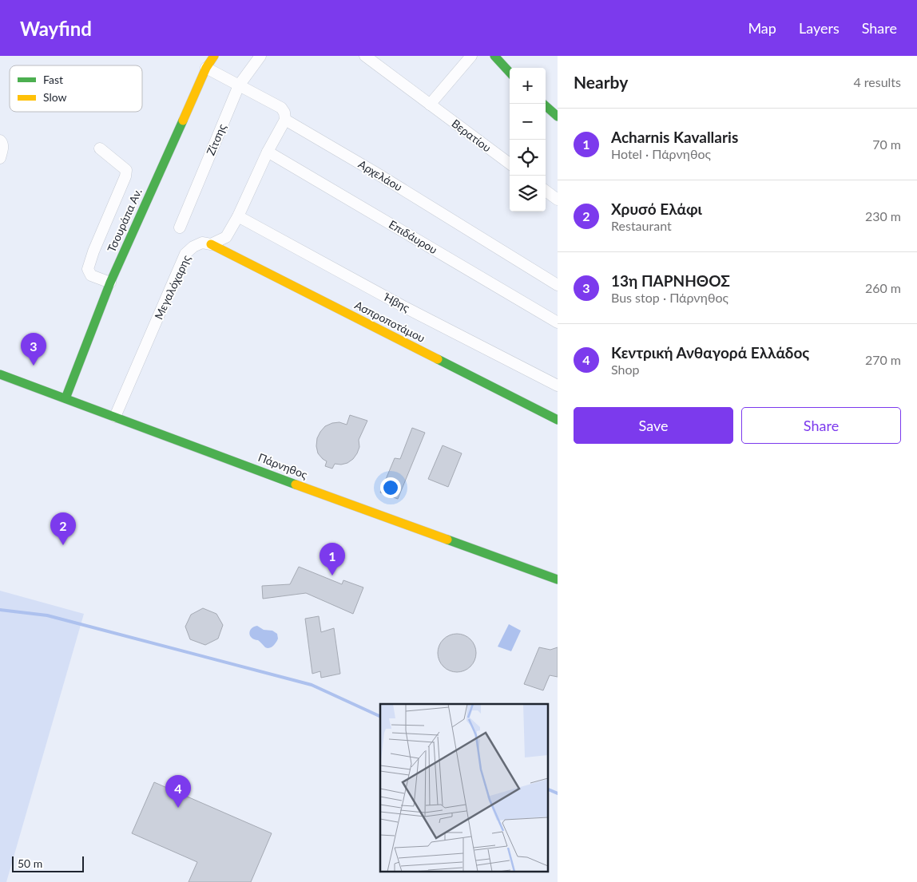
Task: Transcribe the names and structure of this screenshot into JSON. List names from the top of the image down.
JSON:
{
  "streets": {
    "street": [
      "Βερατίου",
      "Ζίτσης",
      "Αρχελάου",
      "Τσουράπα Αν.",
      "Επιδάυρου",
      "Μεγαλόχαρης",
      "Ήβης",
      "Ασπροποτάμου",
      "Πάρνηθος"
    ]
  },
  "crossings": [
    ["Ζίτσης", "Αρχελάου"],
    ["Αρχελάου", "Τσουράπα Αν."],
    ["Αρχελάου", "Μεγαλόχαρης"],
    ["Τσουράπα Αν.", "Πάρνηθος"],
    ["Επιδάυρου", "Μεγαλόχαρης"],
    ["Μεγαλόχαρης", "Ήβης"],
    ["Μεγαλόχαρης", "Ασπροποτάμου"],
    ["Μεγαλόχαρης", "Πάρνηθος"]
  ],
  "legend": ["Fast", "Slow"],
  "scale_bar": "50 m",
  "page": {
    "header": "Wayfind",
    "nav": ["Map", "Layers", "Share"],
    "heading": ["Nearby", "4 results"],
    "map_buttons": ["+", "−"],
    "list": [
      {
        "mark": "1",
        "name": "Acharnis Kavallaris",
        "note": "Hotel · Πάρνηθος",
        "value": "70 m"
      },
      {
        "mark": "2",
        "name": "Χρυσό Ελάφι",
        "note": "Restaurant",
        "value": "230 m"
      },
      {
        "mark": "3",
        "name": "13η ΠΑΡΝΗΘΟΣ",
        "note": "Bus stop · Πάρνηθος",
        "value": "260 m"
      },
      {
        "mark": "4",
        "name": "Κεντρική Ανθαγορά Ελλάδος",
        "note": "Shop",
        "value": "270 m"
      }
    ],
    "pins": [
      "3",
      "2",
      "1",
      "4"
    ],
    "buttons": ["Save", "Share"],
    "scale": "50 m"
  }
}
